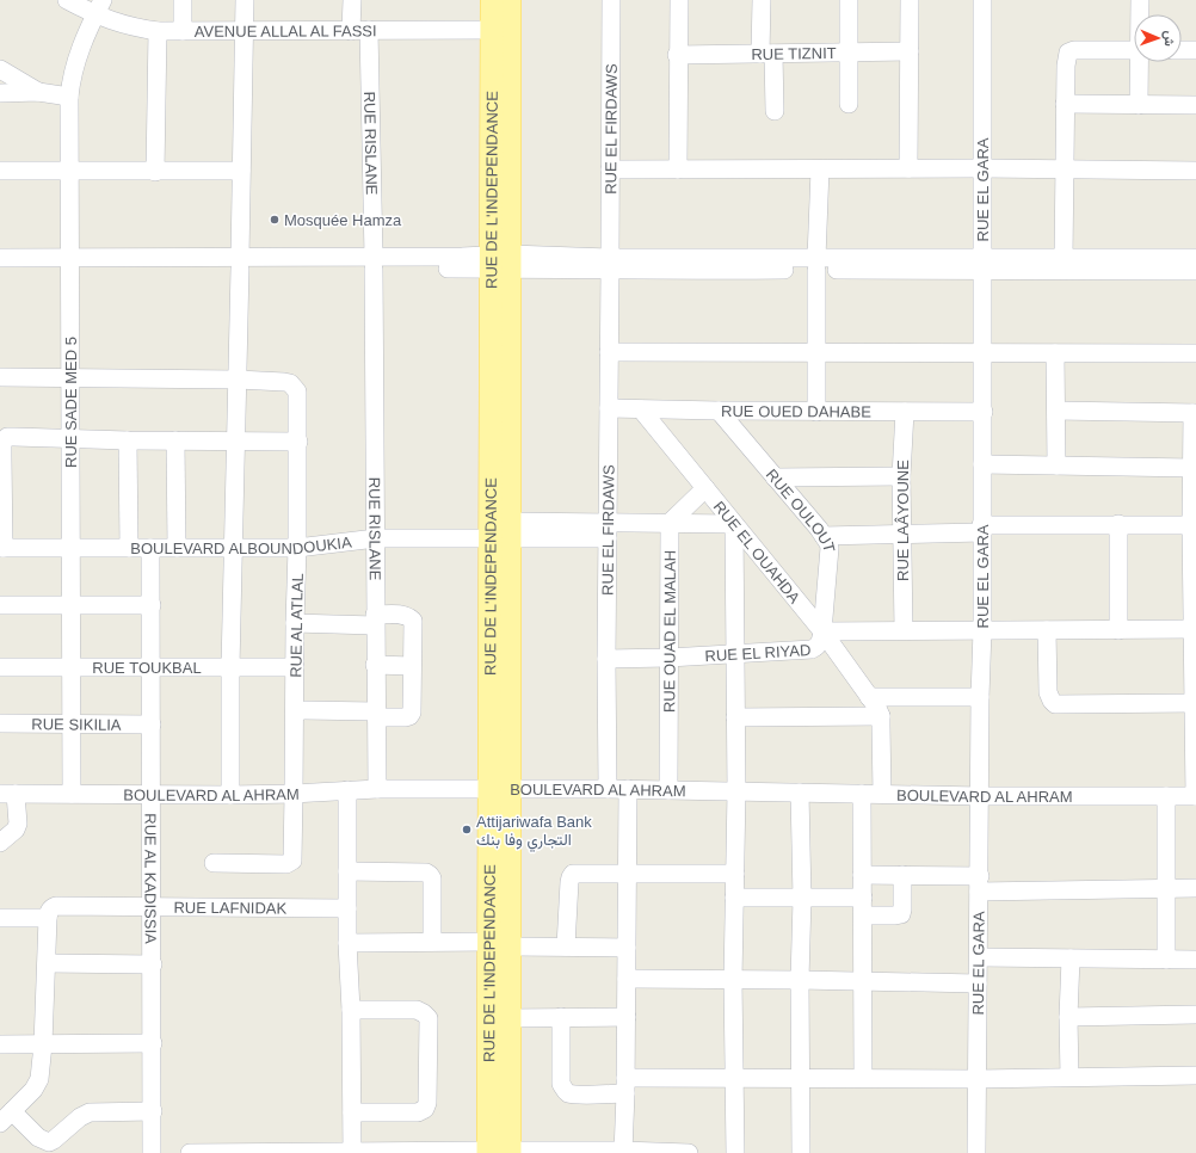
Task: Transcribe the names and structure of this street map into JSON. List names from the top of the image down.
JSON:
{
  "streets": {
    "main road": ["RUE DE L'INDEPENDANCE"],
    "street": [
      "AVENUE ALLAL AL FASSI",
      "RUE TIZNIT",
      "RUE EL FIRDAWS",
      "RUE RISLANE",
      "RUE EL GARA",
      "RUE SADE MED 5",
      "RUE OUED DAHABE",
      "RUE OULOUT",
      "RUE LAÂYOUNE",
      "BOULEVARD ALBOUNDOUKIA",
      "RUE EL OUAHDA",
      "RUE AL ATLAL",
      "RUE OUAD EL MALAH",
      "RUE EL RIYAD",
      "RUE TOUKBAL",
      "RUE SIKILIA",
      "BOULEVARD AL AHRAM",
      "RUE AL KADISSIA",
      "RUE LAFNIDAK"
    ]
  },
  "crossings": [
    ["AVENUE ALLAL AL FASSI", "RUE RISLANE"],
    ["AVENUE ALLAL AL FASSI", "RUE DE L'INDEPENDANCE"],
    ["AVENUE ALLAL AL FASSI", "RUE SADE MED 5"],
    ["RUE EL FIRDAWS", "RUE OUED DAHABE"],
    ["RUE EL FIRDAWS", "BOULEVARD ALBOUNDOUKIA"],
    ["RUE EL FIRDAWS", "RUE EL RIYAD"],
    ["RUE EL FIRDAWS", "BOULEVARD AL AHRAM"],
    ["RUE RISLANE", "BOULEVARD ALBOUNDOUKIA"],
    ["RUE RISLANE", "BOULEVARD AL AHRAM"],
    ["RUE DE L'INDEPENDANCE", "BOULEVARD ALBOUNDOUKIA"],
    ["RUE DE L'INDEPENDANCE", "BOULEVARD AL AHRAM"],
    ["RUE EL GARA", "RUE OUED DAHABE"],
    ["RUE EL GARA", "RUE EL RIYAD"],
    ["RUE EL GARA", "BOULEVARD AL AHRAM"],
    ["RUE SADE MED 5", "BOULEVARD ALBOUNDOUKIA"],
    ["RUE SADE MED 5", "RUE TOUKBAL"],
    ["RUE SADE MED 5", "RUE SIKILIA"],
    ["RUE SADE MED 5", "BOULEVARD AL AHRAM"],
    ["RUE OUED DAHABE", "RUE OULOUT"],
    ["RUE OUED DAHABE", "RUE LAÂYOUNE"],
    ["RUE OUED DAHABE", "RUE EL OUAHDA"],
    ["RUE OULOUT", "RUE EL OUAHDA"],
    ["RUE OULOUT", "RUE EL RIYAD"],
    ["RUE LAÂYOUNE", "RUE EL RIYAD"],
    ["BOULEVARD ALBOUNDOUKIA", "RUE EL OUAHDA"],
    ["BOULEVARD ALBOUNDOUKIA", "RUE AL ATLAL"],
    ["BOULEVARD ALBOUNDOUKIA", "RUE OUAD EL MALAH"],
    ["BOULEVARD ALBOUNDOUKIA", "RUE AL KADISSIA"],
    ["RUE EL OUAHDA", "RUE EL RIYAD"],
    ["RUE AL ATLAL", "RUE TOUKBAL"],
    ["RUE AL ATLAL", "BOULEVARD AL AHRAM"],
    ["RUE OUAD EL MALAH", "RUE EL RIYAD"],
    ["RUE OUAD EL MALAH", "BOULEVARD AL AHRAM"],
    ["RUE TOUKBAL", "RUE AL KADISSIA"],
    ["RUE SIKILIA", "RUE AL KADISSIA"],
    ["BOULEVARD AL AHRAM", "RUE AL KADISSIA"],
    ["RUE AL KADISSIA", "RUE LAFNIDAK"]
  ],
  "places": ["Mosquée Hamza", "Attijariwafa Bank التجاري وفا بنك"],
  "north": "right"
}
